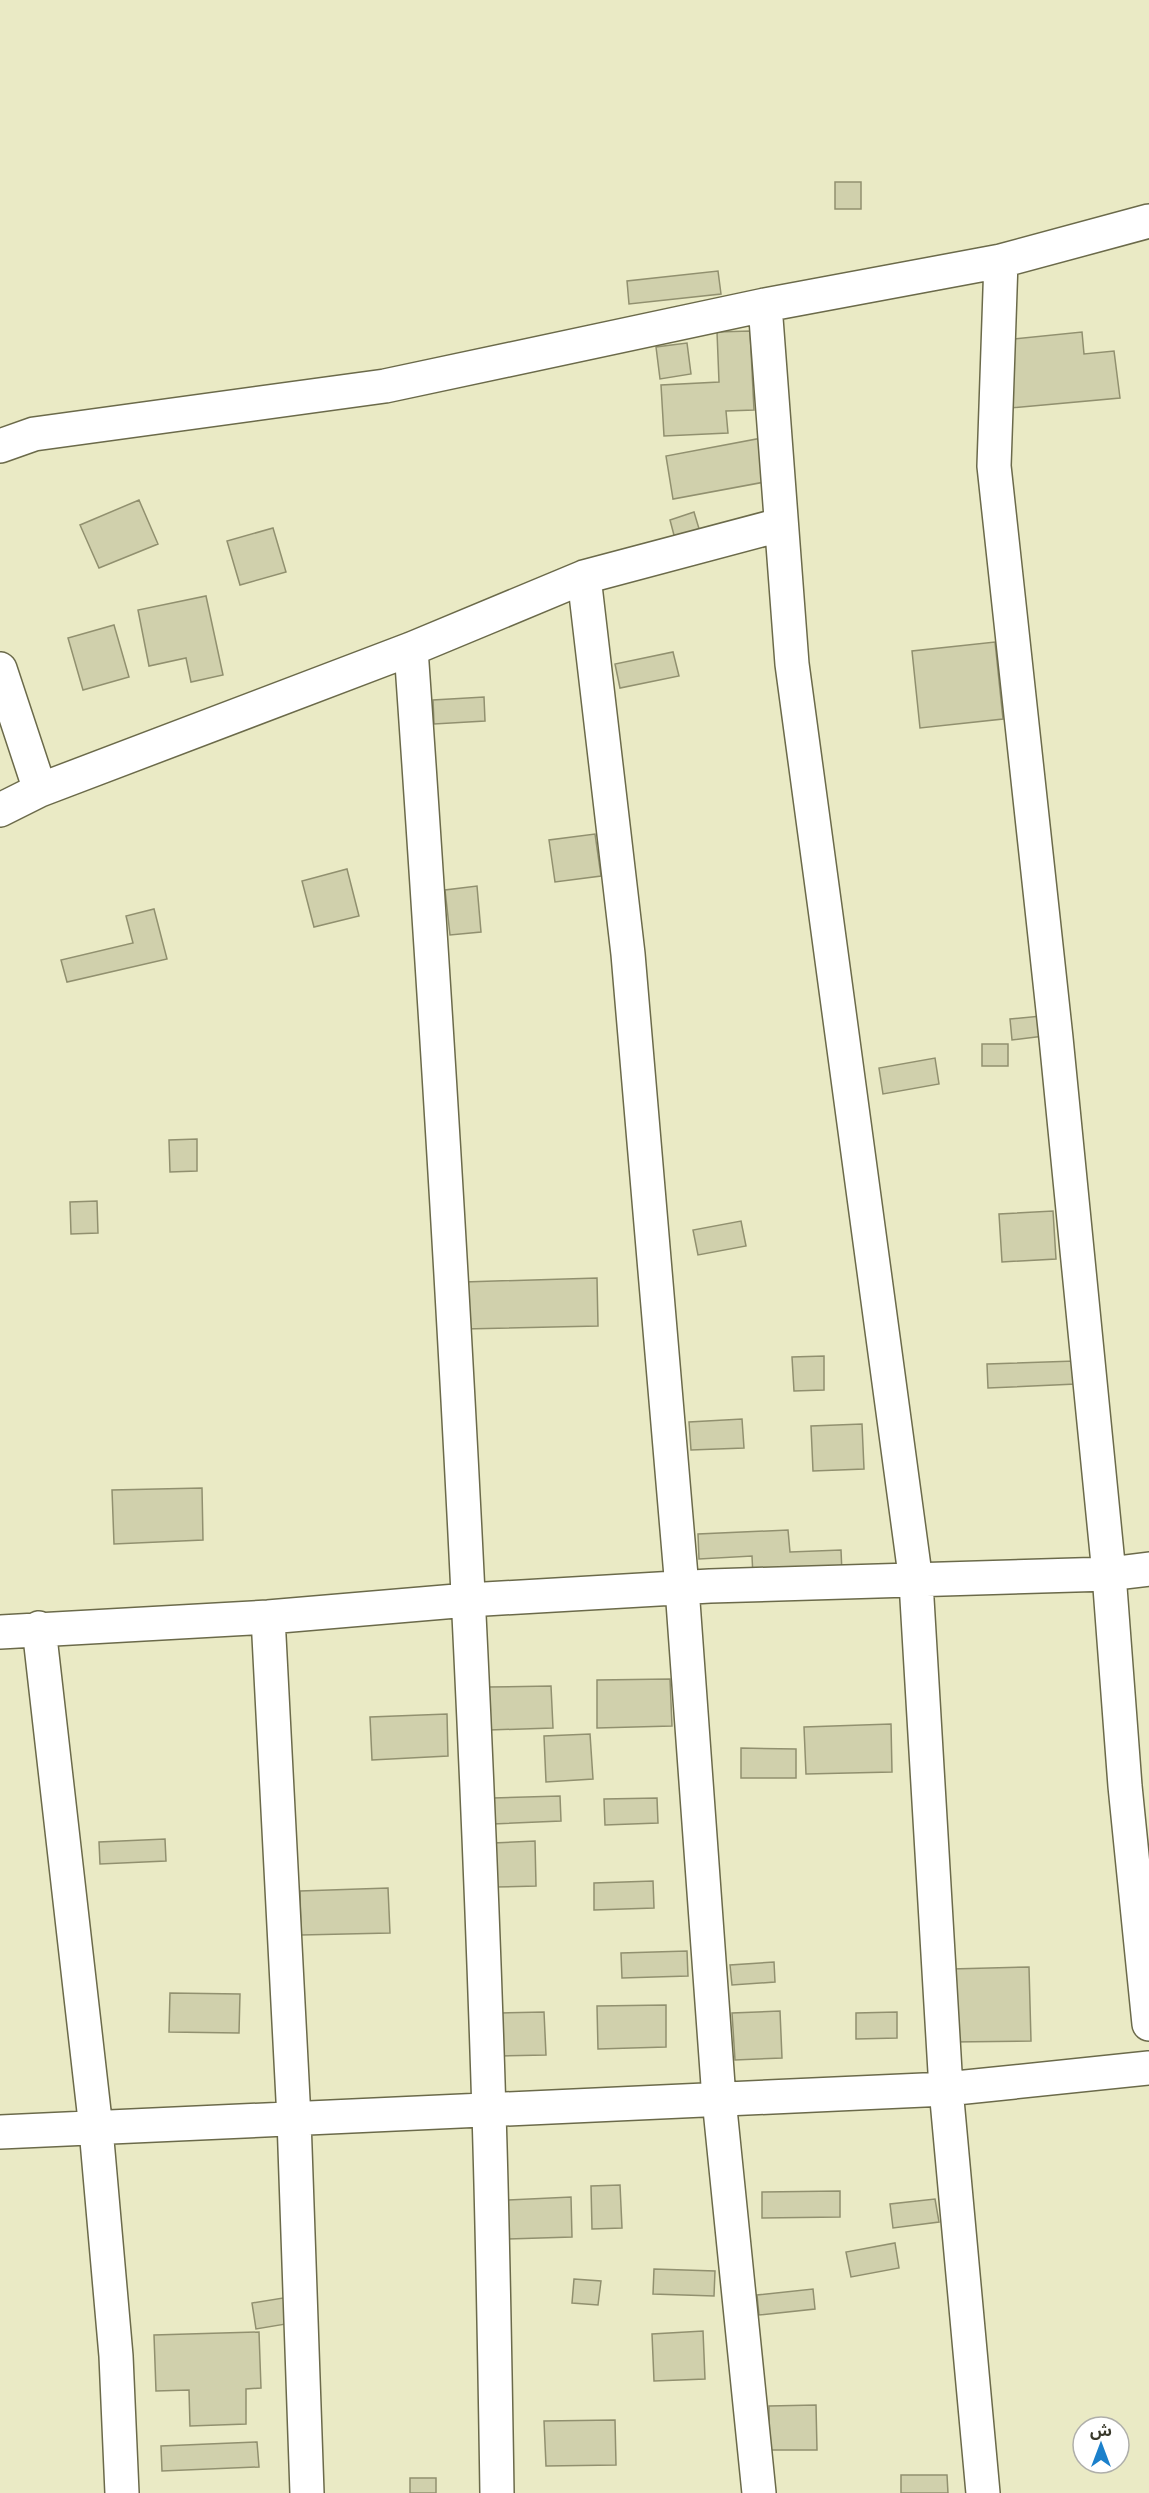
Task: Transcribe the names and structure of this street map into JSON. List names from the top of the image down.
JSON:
{
  "north": "top"
}
